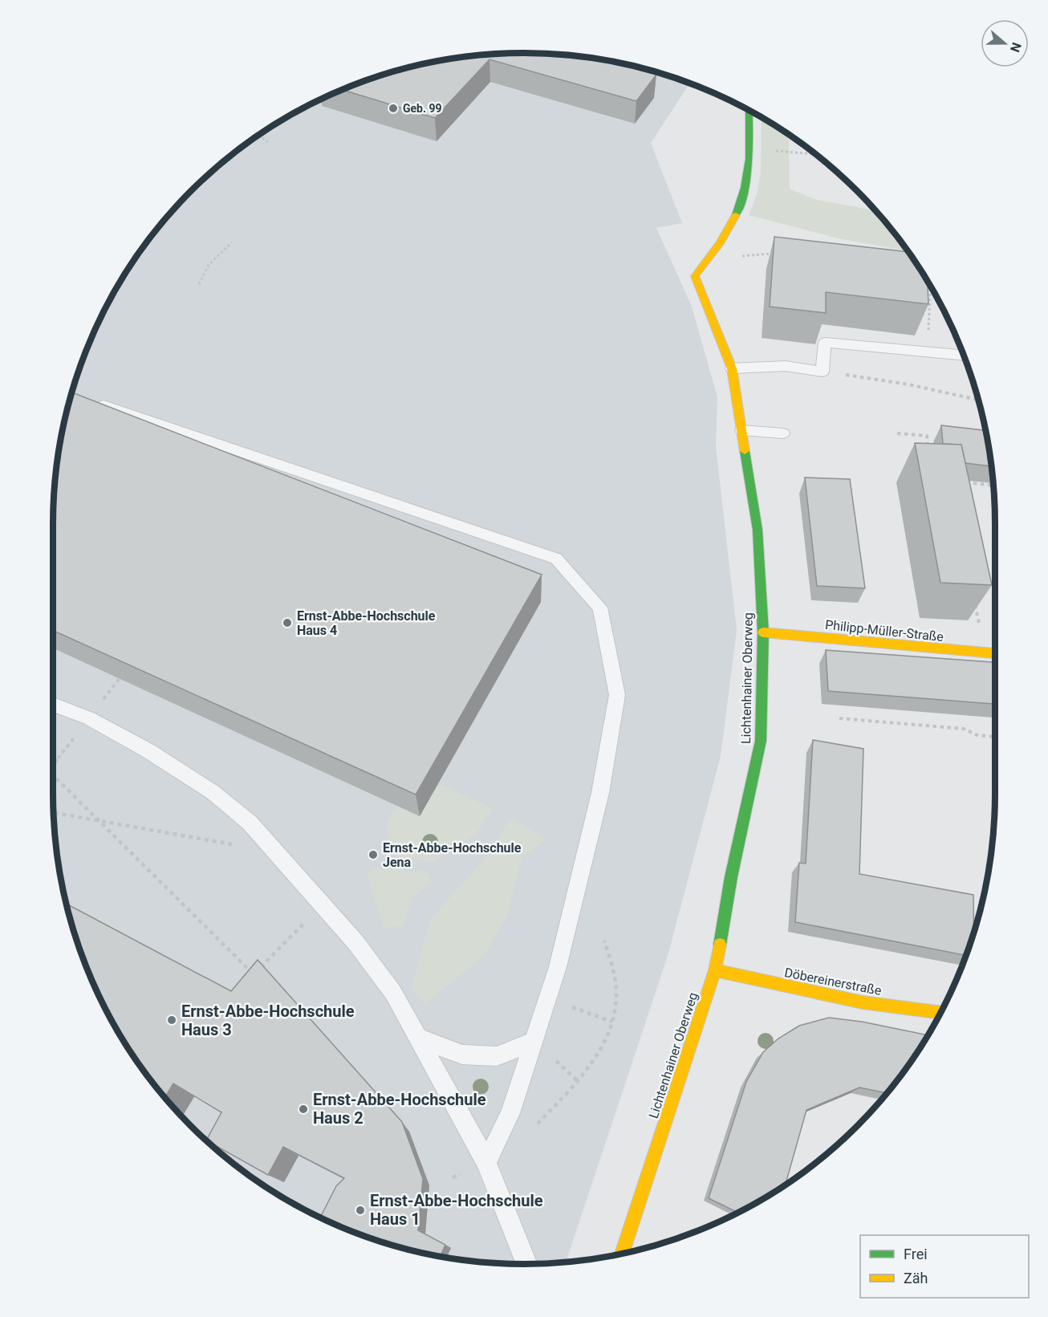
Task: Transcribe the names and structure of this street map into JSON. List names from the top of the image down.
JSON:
{
  "streets": {
    "street": ["Philipp-Müller-Straße", "Lichtenhainer Oberweg", "Döbereinerstraße"]
  },
  "crossings": [
    ["Philipp-Müller-Straße", "Lichtenhainer Oberweg"],
    ["Lichtenhainer Oberweg", "Döbereinerstraße"]
  ],
  "places": [
    "Geb. 99",
    "Ernst-Abbe-Hochschule Haus 4",
    "Ernst-Abbe-Hochschule Jena",
    "Ernst-Abbe-Hochschule Haus 3",
    "Ernst-Abbe-Hochschule Haus 2",
    "Ernst-Abbe-Hochschule Haus 1"
  ],
  "legend": ["Frei", "Zäh"],
  "north": "right"
}
